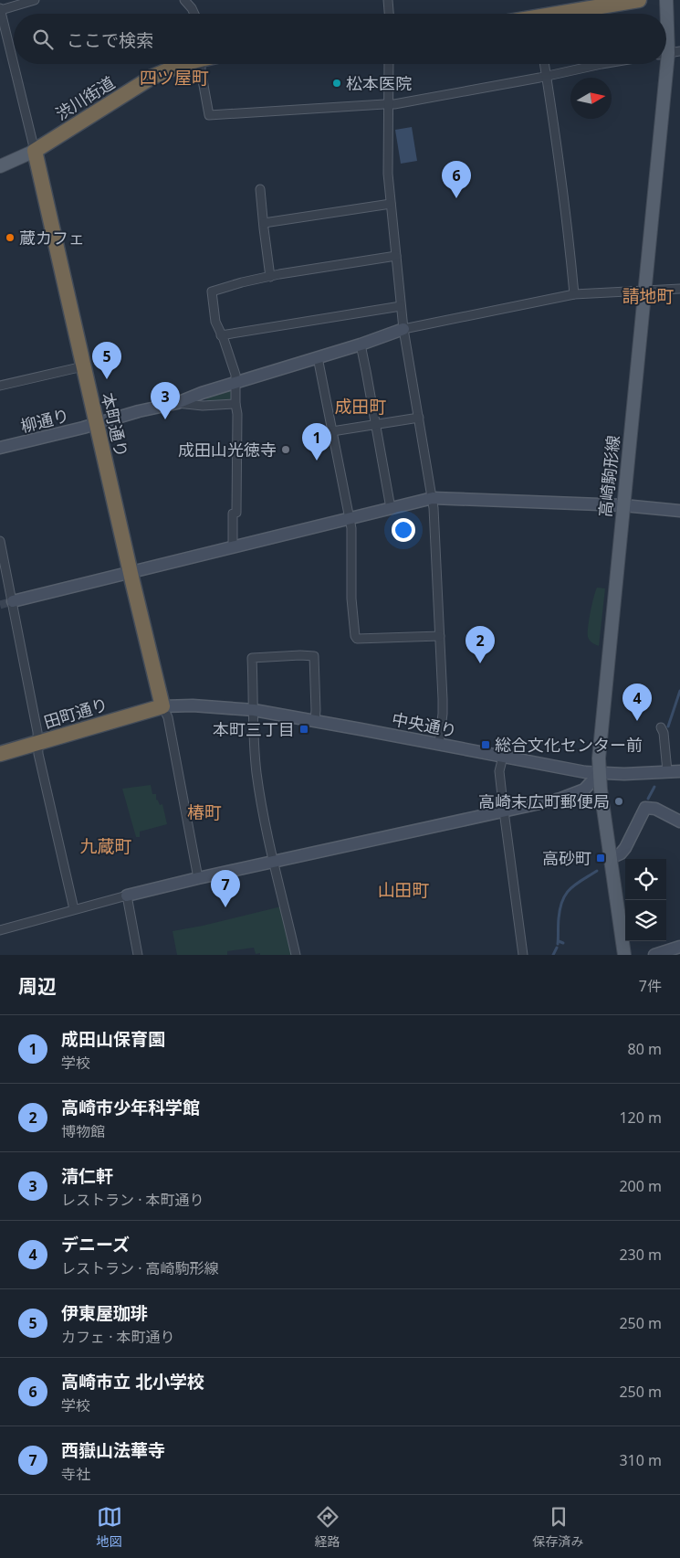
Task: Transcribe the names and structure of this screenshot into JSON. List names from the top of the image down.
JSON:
{
  "streets": {
    "highway": ["渋川街道", "本町通り", "田町通り"],
    "main road": ["高崎駒形線"],
    "street": ["柳通り", "中央通り"]
  },
  "crossings": [
    ["渋川街道", "本町通り"],
    ["柳通り", "本町通り"],
    ["本町通り", "田町通り"],
    ["本町通り", "中央通り"],
    ["高崎駒形線", "中央通り"],
    ["田町通り", "中央通り"]
  ],
  "districts": [
    "四ツ屋町",
    "請地町",
    "成田町",
    "椿町",
    "九蔵町",
    "山田町"
  ],
  "places": {
    "other": [
      "松本医院",
      "蔵カフェ",
      "成田山光徳寺",
      "高崎末広町郵便局"
    ],
    "transit": ["本町三丁目", "総合文化センター前", "高砂町"]
  },
  "north": "right",
  "page": {
    "search": "ここで検索",
    "pins": [
      "6",
      "5",
      "3",
      "1",
      "2",
      "4",
      "7"
    ],
    "heading": ["周辺", "7件"],
    "list": [
      {
        "mark": "1",
        "name": "成田山保育園",
        "note": "学校",
        "value": "80 m"
      },
      {
        "mark": "2",
        "name": "高崎市少年科学館",
        "note": "博物館",
        "value": "120 m"
      },
      {
        "mark": "3",
        "name": "清仁軒",
        "note": "レストラン · 本町通り",
        "value": "200 m"
      },
      {
        "mark": "4",
        "name": "デニーズ",
        "note": "レストラン · 高崎駒形線",
        "value": "230 m"
      },
      {
        "mark": "5",
        "name": "伊東屋珈琲",
        "note": "カフェ · 本町通り",
        "value": "250 m"
      },
      {
        "mark": "6",
        "name": "高崎市立 北小学校",
        "note": "学校",
        "value": "250 m"
      },
      {
        "mark": "7",
        "name": "西嶽山法華寺",
        "note": "寺社",
        "value": "310 m"
      }
    ],
    "nav": ["地図", "経路", "保存済み"]
  }
}
